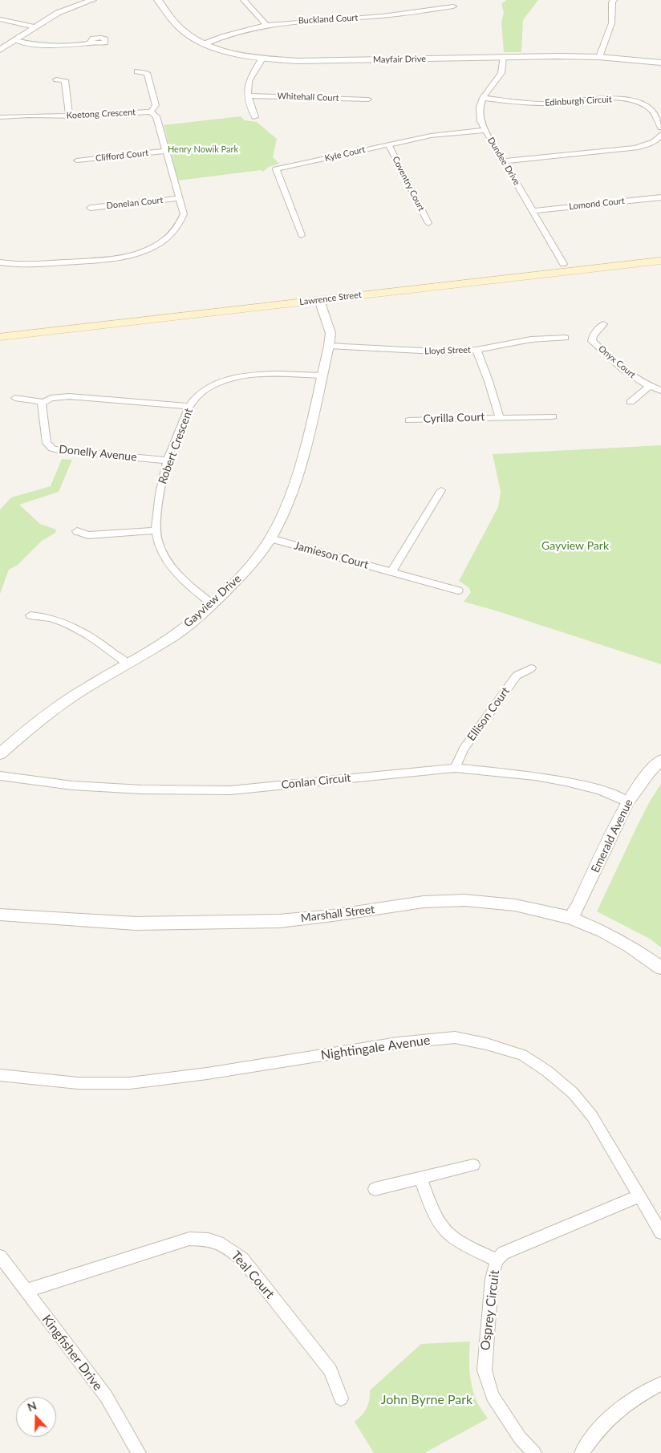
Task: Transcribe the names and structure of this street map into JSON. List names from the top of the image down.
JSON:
{
  "streets": {
    "main road": ["Lawrence Street"],
    "street": [
      "Buckland Court",
      "Mayfair Drive",
      "Whitehall Court",
      "Edinburgh Circuit",
      "Koetong Crescent",
      "Kyle Court",
      "Clifford Court",
      "Dundee Drive",
      "Coventry Court",
      "Donelan Court",
      "Lomond Court",
      "Lloyd Street",
      "Onyx Court",
      "Cyrilla Court",
      "Robert Crescent",
      "Donelly Avenue",
      "Jamieson Court",
      "Gayview Drive",
      "Ellison Court",
      "Conlan Circuit",
      "Emerald Avenue",
      "Marshall Street",
      "Nightingale Avenue",
      "Teal Court",
      "Osprey Circuit",
      "Kingfisher Drive"
    ]
  },
  "crossings": [
    ["Buckland Court", "Mayfair Drive"],
    ["Mayfair Drive", "Dundee Drive"],
    ["Edinburgh Circuit", "Dundee Drive"],
    ["Koetong Crescent", "Clifford Court"],
    ["Koetong Crescent", "Donelan Court"],
    ["Kyle Court", "Dundee Drive"],
    ["Kyle Court", "Coventry Court"],
    ["Dundee Drive", "Lomond Court"],
    ["Dundee Drive", "Lawrence Street"],
    ["Lawrence Street", "Gayview Drive"],
    ["Lloyd Street", "Cyrilla Court"],
    ["Lloyd Street", "Gayview Drive"],
    ["Robert Crescent", "Donelly Avenue"],
    ["Robert Crescent", "Gayview Drive"],
    ["Jamieson Court", "Gayview Drive"],
    ["Ellison Court", "Conlan Circuit"],
    ["Conlan Circuit", "Emerald Avenue"],
    ["Emerald Avenue", "Marshall Street"],
    ["Nightingale Avenue", "Osprey Circuit"],
    ["Teal Court", "Kingfisher Drive"]
  ],
  "parks": ["Henry Nowik Park", "Gayview Park", "John Byrne Park"],
  "north": "top"
}
